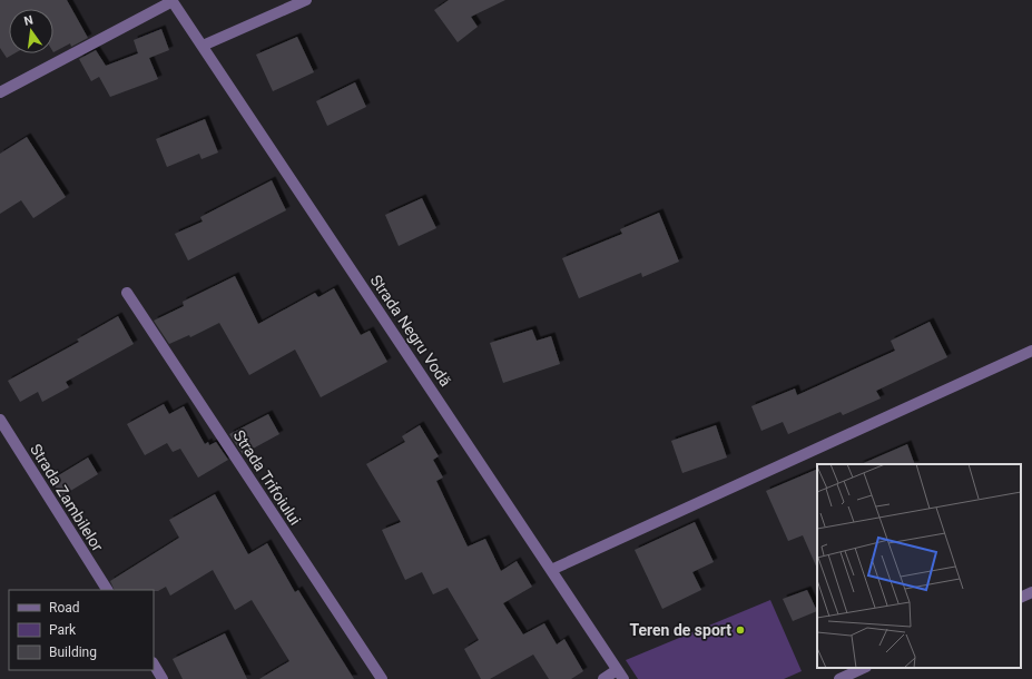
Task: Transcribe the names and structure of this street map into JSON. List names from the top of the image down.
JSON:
{
  "streets": {
    "street": ["Strada Negru Vodă", "Strada Trifoiului", "Strada Zambilelor"]
  },
  "places": ["Teren de sport"],
  "legend": ["Road", "Park", "Building"],
  "north": "top"
}
